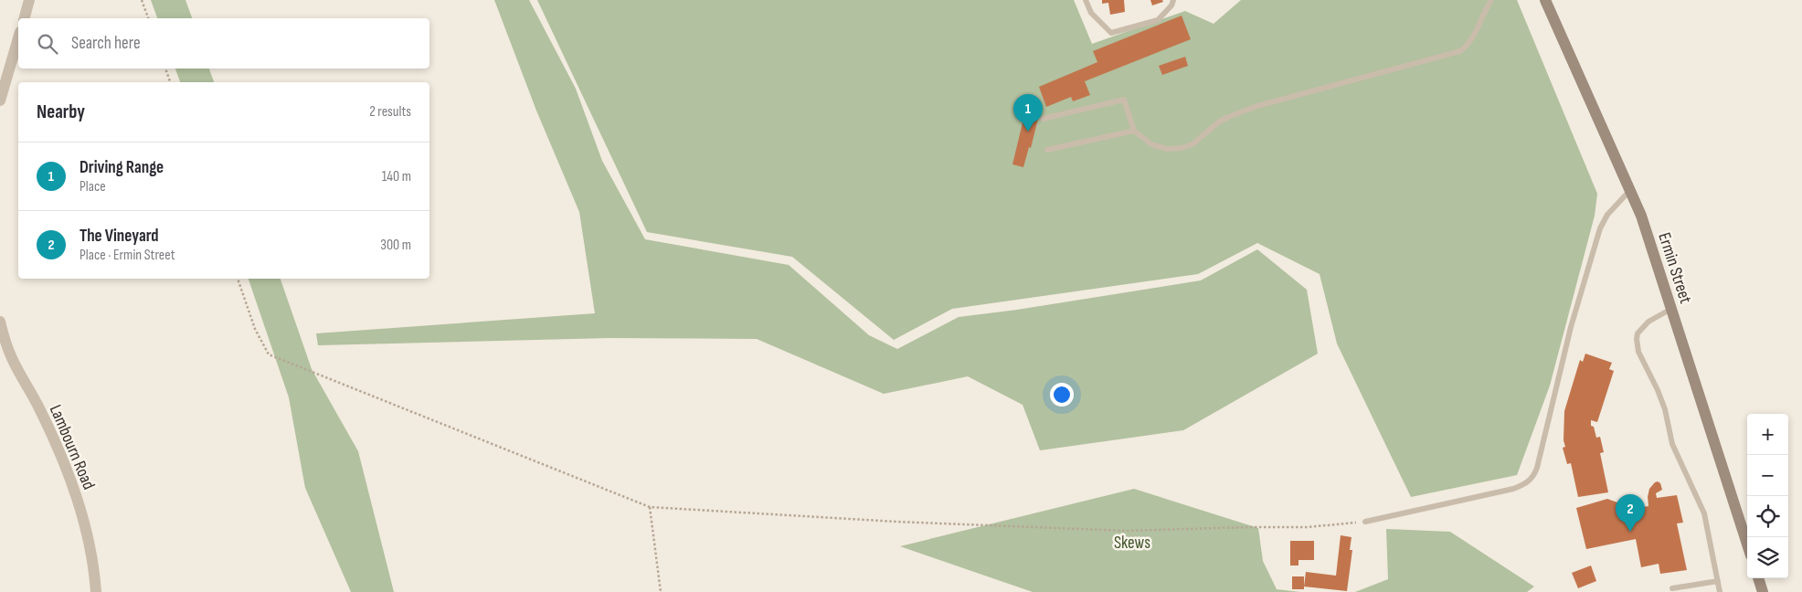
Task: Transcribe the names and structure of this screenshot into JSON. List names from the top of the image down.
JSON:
{
  "streets": {
    "main road": ["Ermin Street"],
    "street": ["Lambourn Road"]
  },
  "parks": ["Skews"],
  "page": {
    "search": "Search here",
    "heading": ["Nearby", "2 results"],
    "pins": ["1", "2"],
    "list": [
      {
        "mark": "1",
        "name": "Driving Range",
        "note": "Place",
        "value": "140 m"
      },
      {
        "mark": "2",
        "name": "The Vineyard",
        "note": "Place · Ermin Street",
        "value": "300 m"
      }
    ],
    "map_buttons": ["+", "−"]
  }
}
